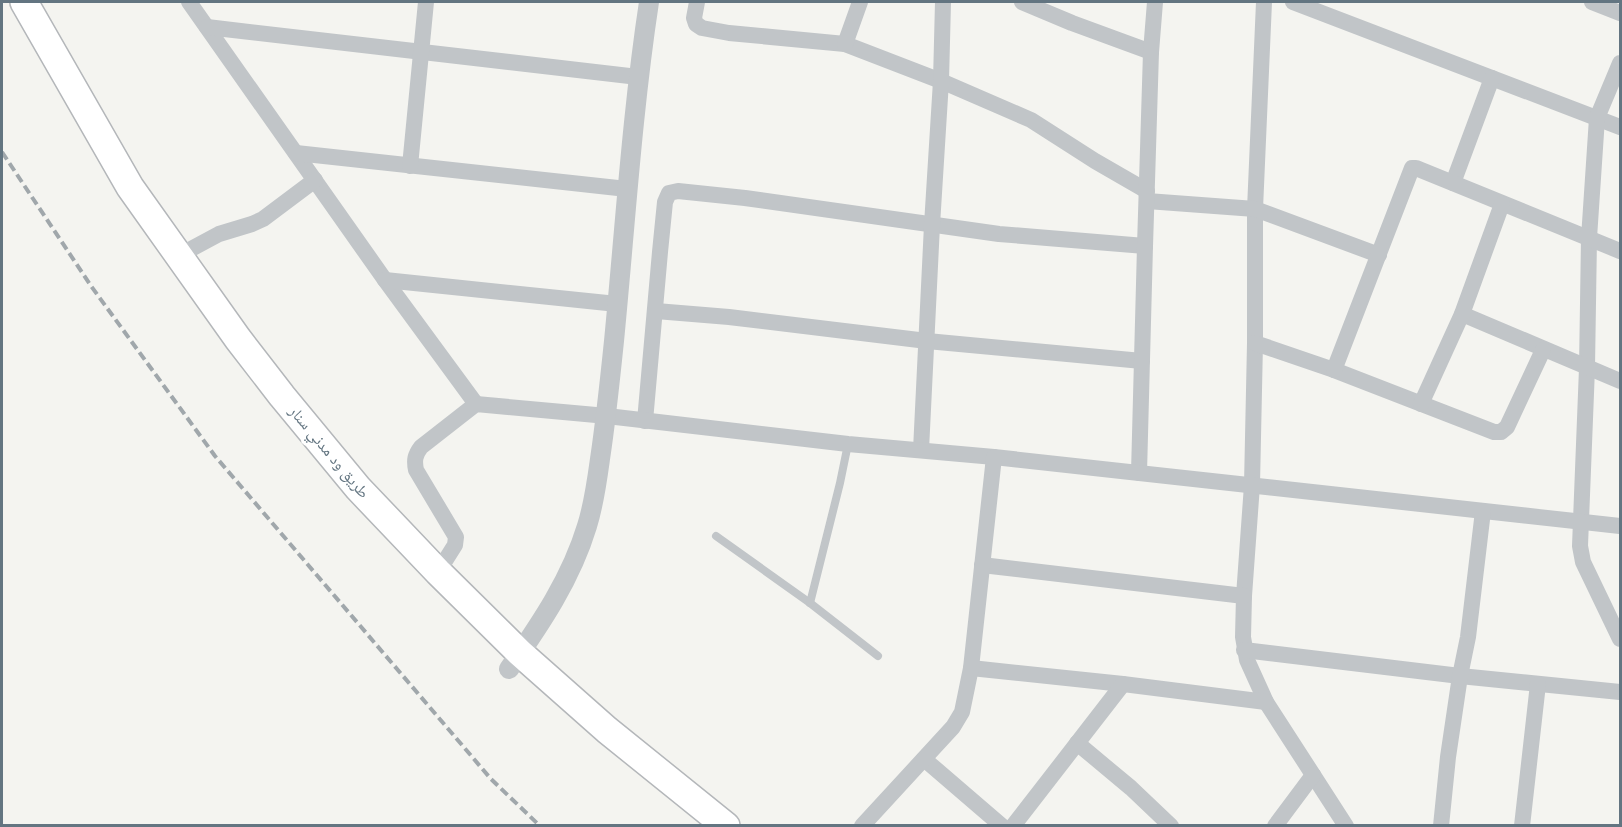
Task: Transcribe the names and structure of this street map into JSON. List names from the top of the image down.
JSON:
{
  "streets": {
    "highway": ["طريق ود مدني سنار"]
  }
}
